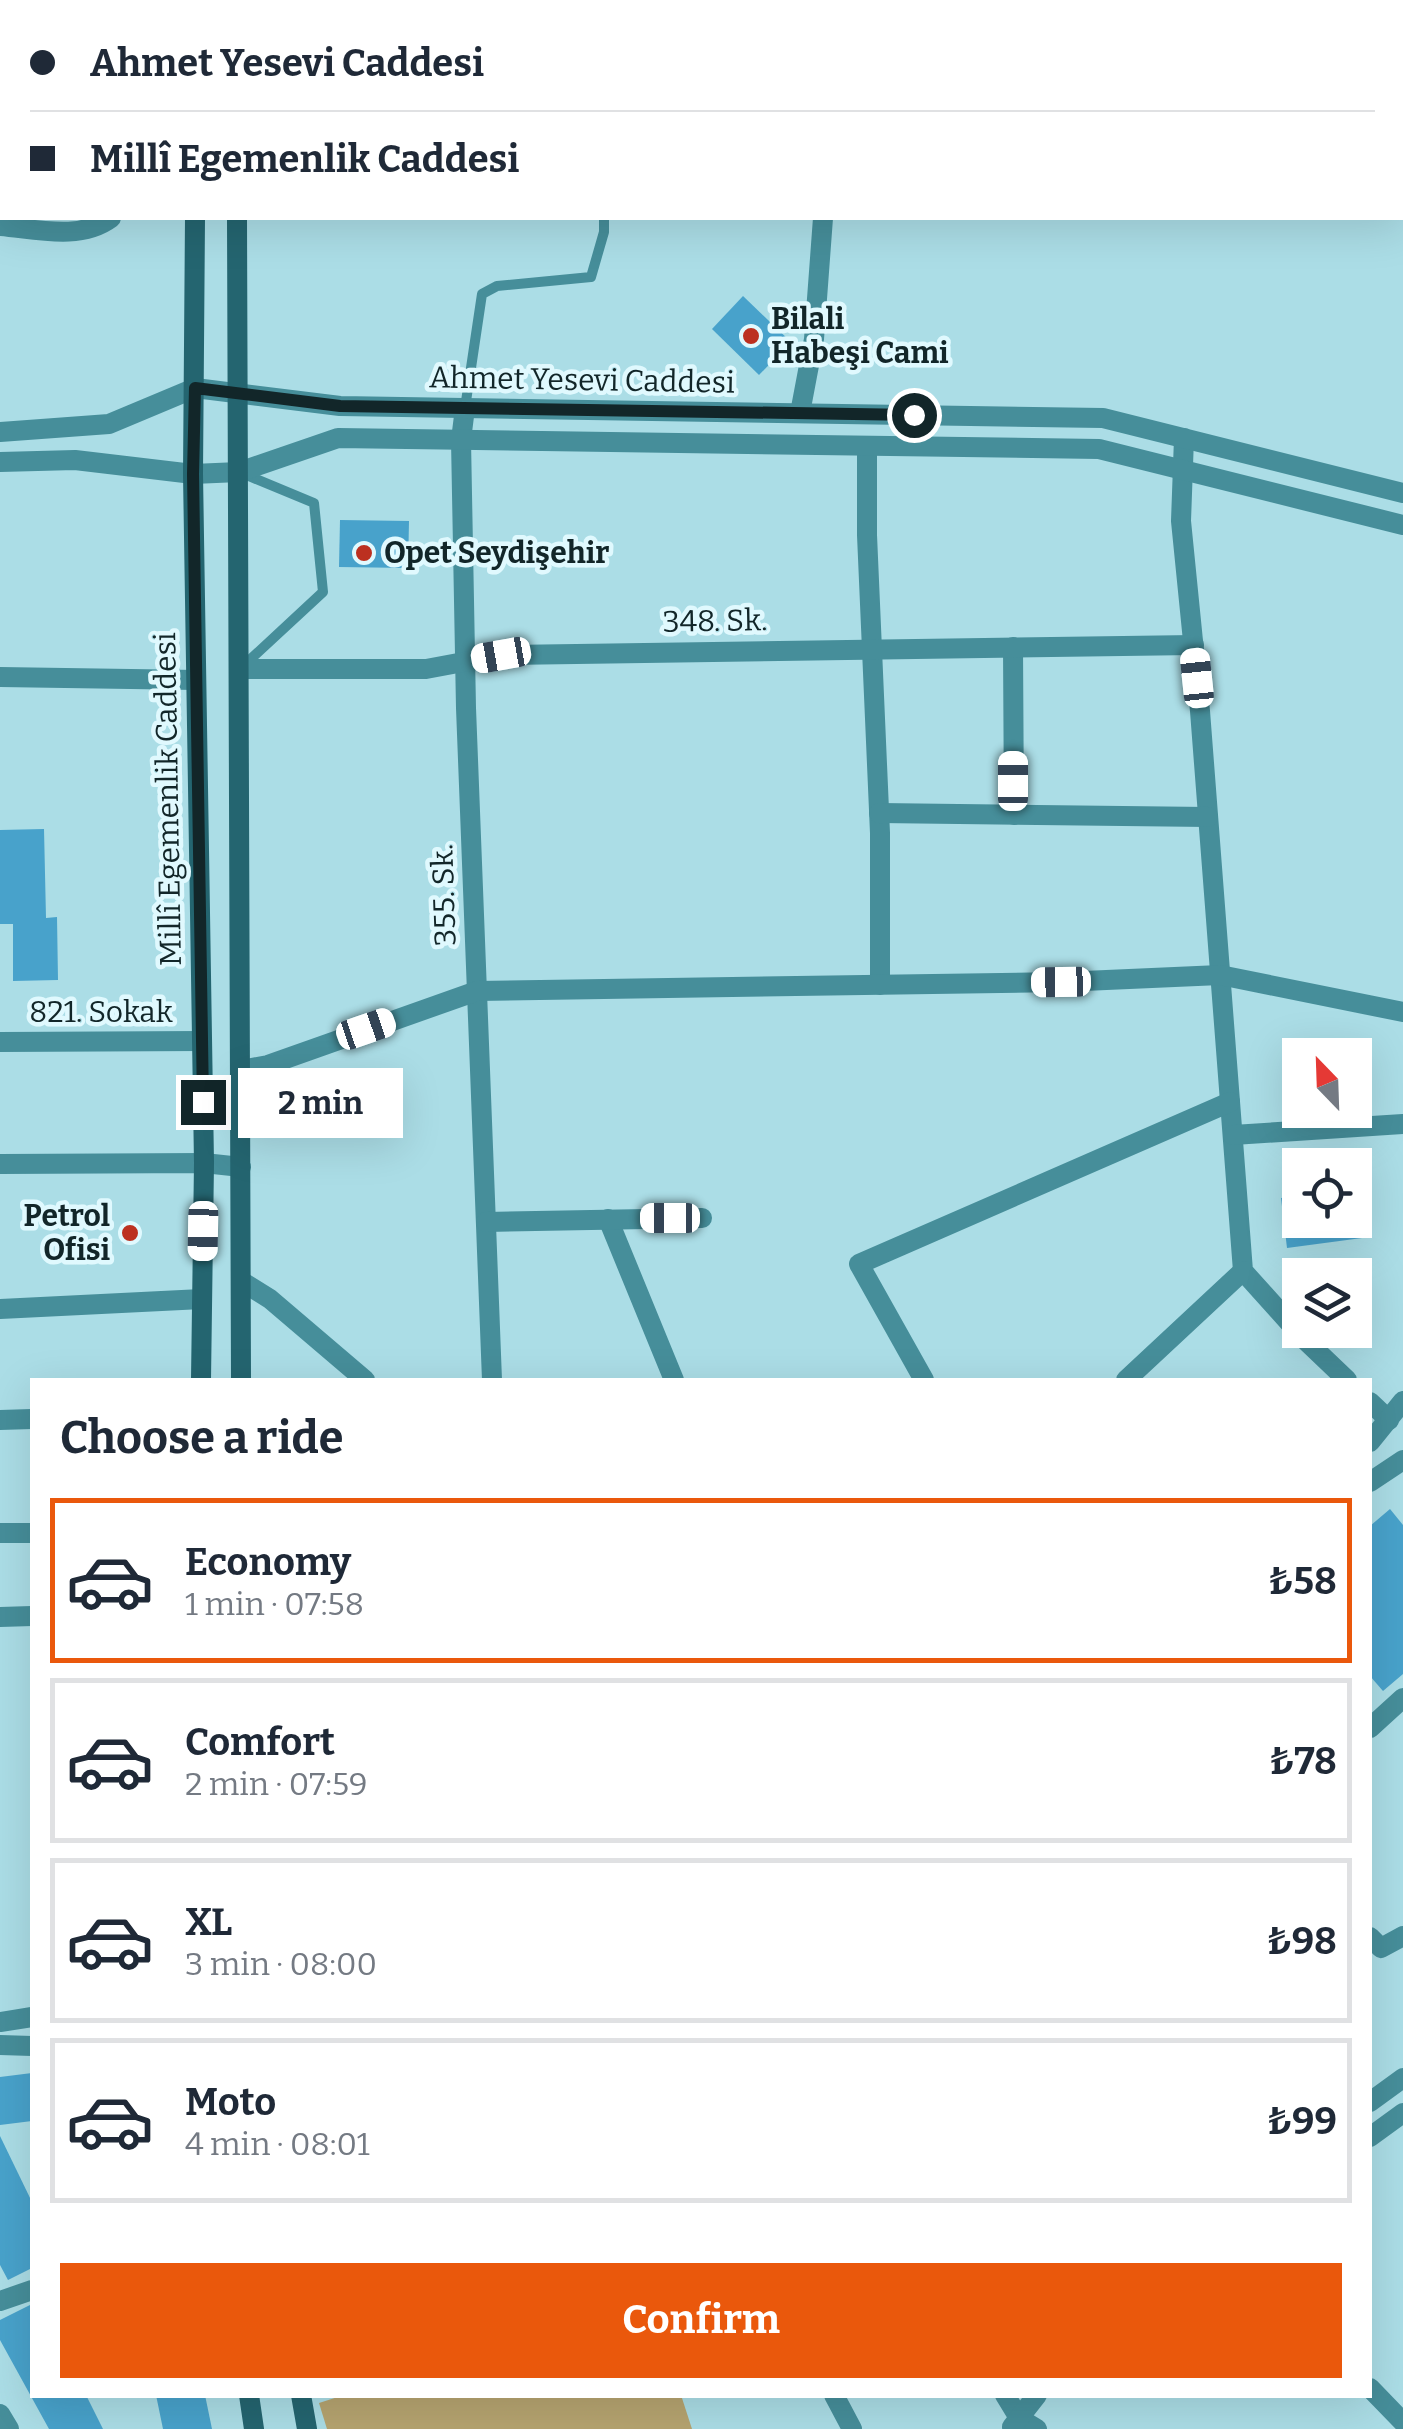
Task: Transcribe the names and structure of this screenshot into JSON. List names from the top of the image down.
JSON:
{
  "streets": {
    "main road": ["Millî Egemenlik Caddesi"],
    "street": [
      "Ahmet Yesevi Caddesi",
      "348. Sk.",
      "355. Sk.",
      "821. Sokak"
    ]
  },
  "crossings": [
    ["Ahmet Yesevi Caddesi", "Millî Egemenlik Caddesi"],
    ["Ahmet Yesevi Caddesi", "355. Sk."],
    ["348. Sk.", "355. Sk."],
    ["Millî Egemenlik Caddesi", "821. Sokak"]
  ],
  "places": ["Bilali Habeşi Cami", "Opet Seydişehir", "Petrol Ofisi"],
  "north": "top left",
  "page": {
    "banner": ["Ahmet Yesevi Caddesi", "Millî Egemenlik Caddesi"],
    "bubble": "2 min",
    "heading": "Choose a ride",
    "list": [
      {
        "name": "Economy",
        "note": "1 min · 07:58",
        "value": "₺58"
      },
      {
        "name": "Comfort",
        "note": "2 min · 07:59",
        "value": "₺78"
      },
      {
        "name": "XL",
        "note": "3 min · 08:00",
        "value": "₺98"
      },
      {
        "name": "Moto",
        "note": "4 min · 08:01",
        "value": "₺99"
      }
    ],
    "buttons": "Confirm"
  }
}
